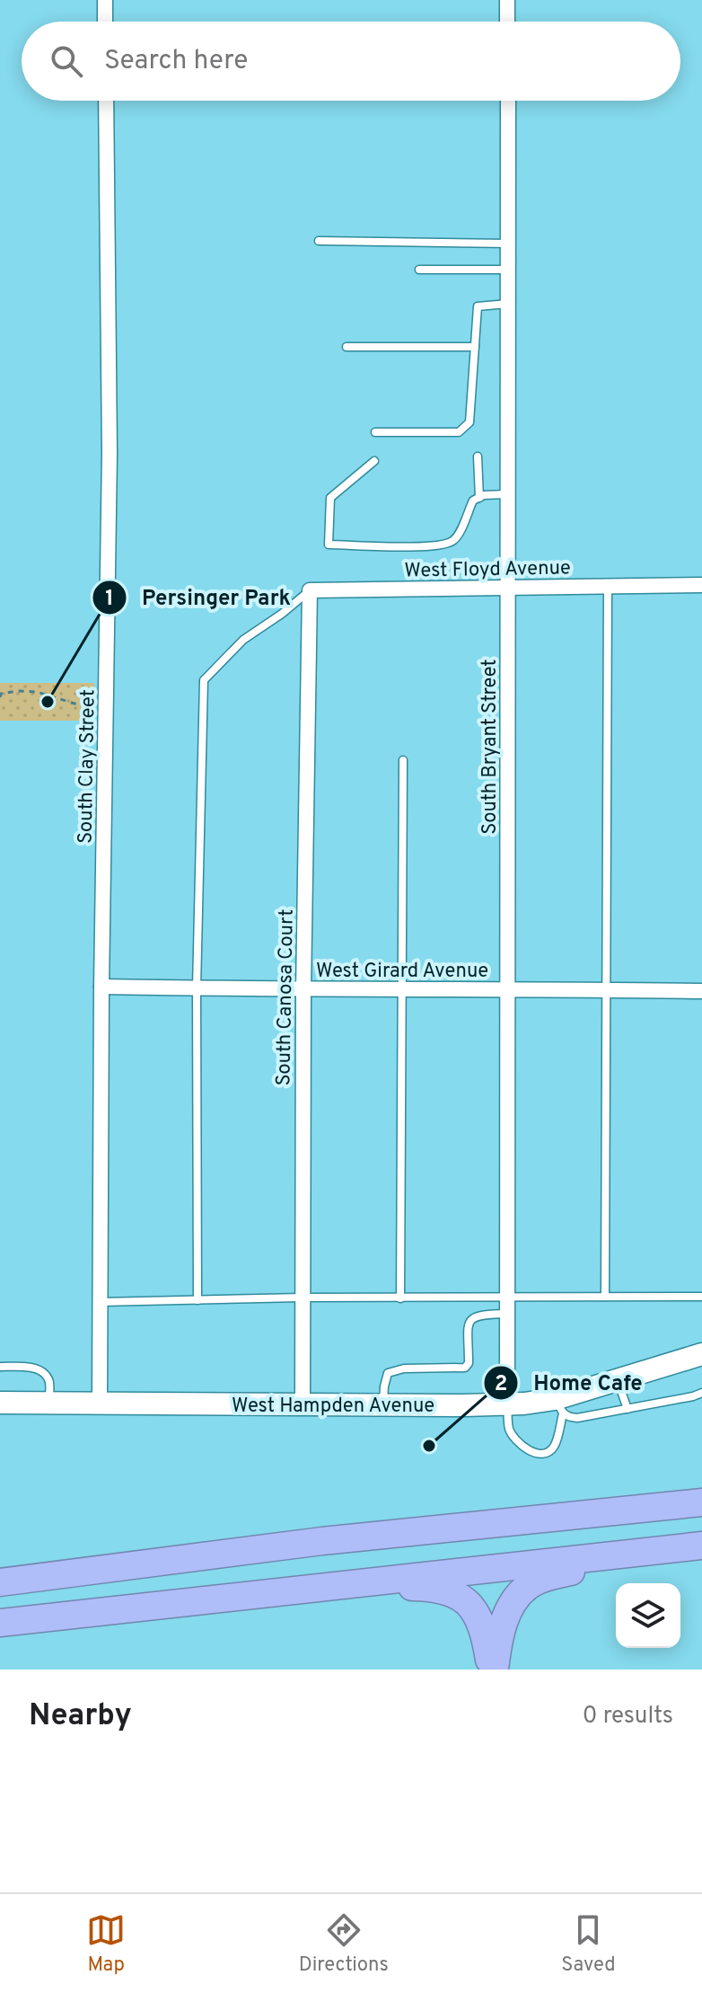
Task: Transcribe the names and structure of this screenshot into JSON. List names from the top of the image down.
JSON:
{
  "streets": {
    "street": [
      "West Floyd Avenue",
      "South Bryant Street",
      "South Clay Street",
      "West Girard Avenue",
      "South Canosa Court",
      "West Hampden Avenue"
    ]
  },
  "crossings": [
    ["West Floyd Avenue", "South Bryant Street"],
    ["West Floyd Avenue", "South Canosa Court"],
    ["South Bryant Street", "West Girard Avenue"],
    ["South Bryant Street", "West Hampden Avenue"],
    ["South Clay Street", "West Girard Avenue"],
    ["South Clay Street", "West Hampden Avenue"],
    ["West Girard Avenue", "South Canosa Court"],
    ["South Canosa Court", "West Hampden Avenue"]
  ],
  "places": ["Persinger Park", "Home Cafe"],
  "page": {
    "search": "Search here",
    "heading": ["Nearby", "0 results"],
    "nav": ["Map", "Directions", "Saved"]
  }
}
